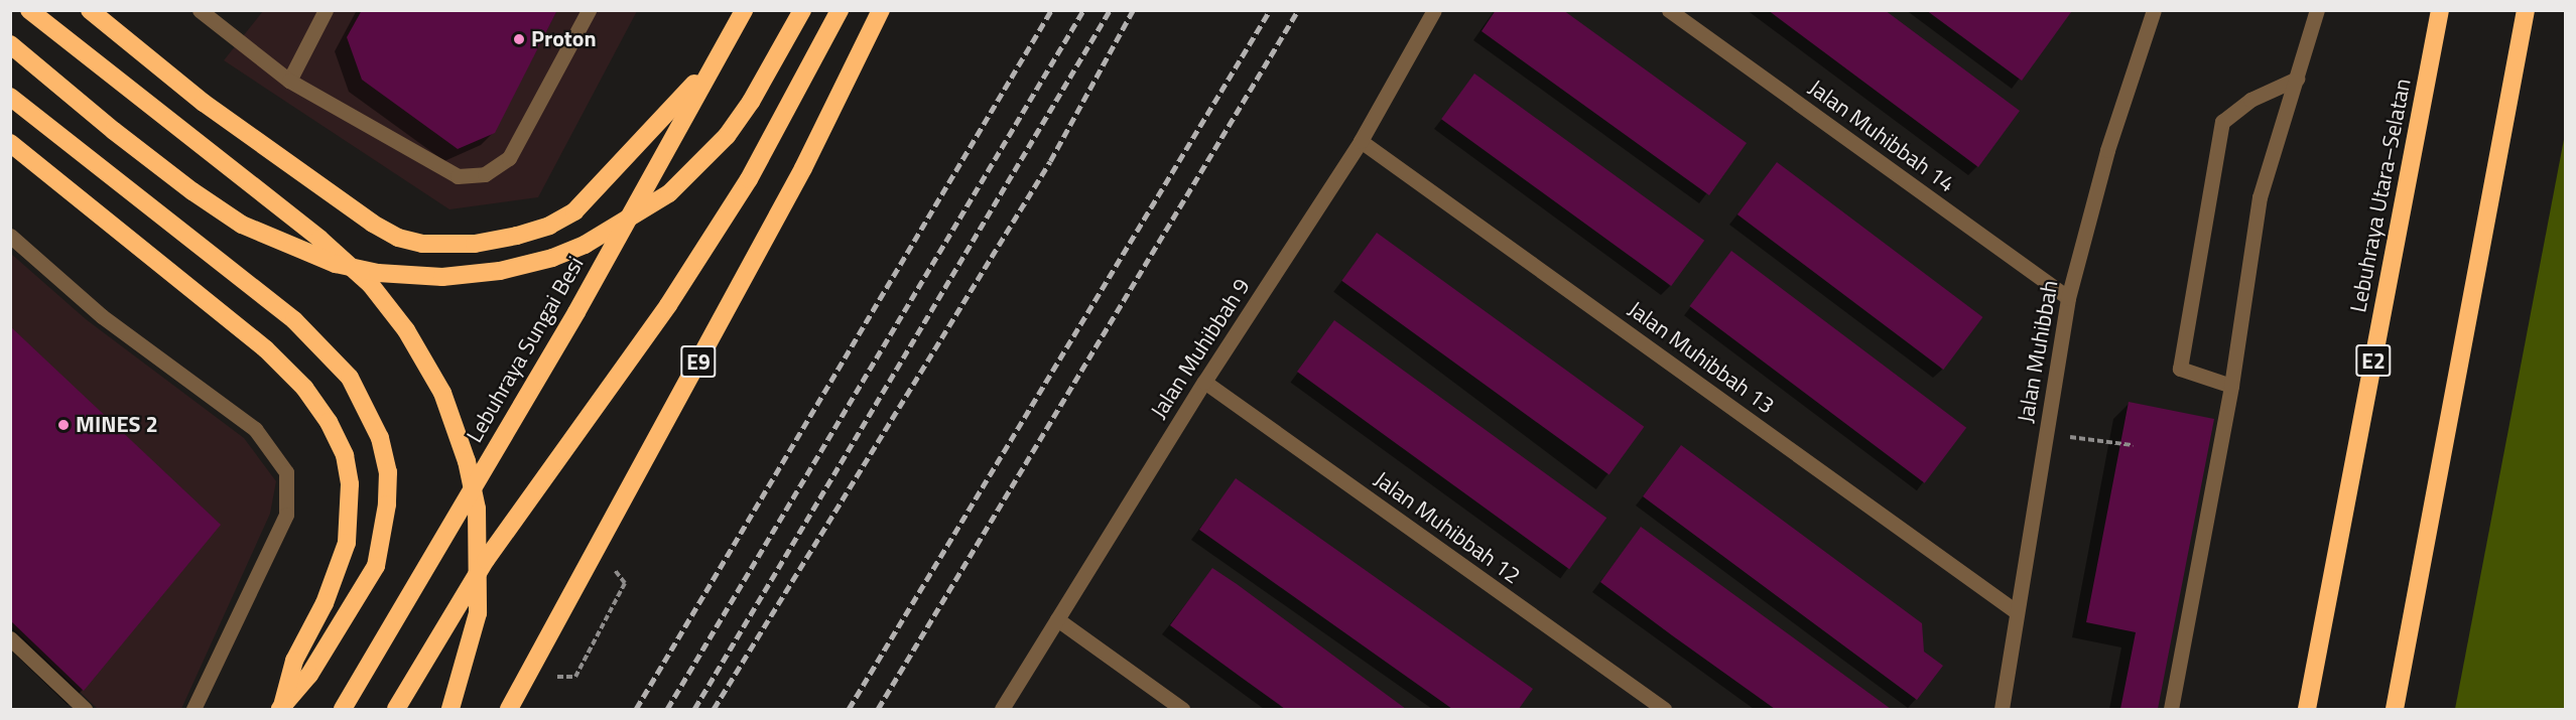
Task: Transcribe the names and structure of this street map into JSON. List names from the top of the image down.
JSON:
{
  "streets": {
    "highway": [
      "Lebuhraya Utara–Selatan",
      "Lebuhraya Sungai Besi",
      "E2",
      "E9"
    ],
    "street": [
      "Jalan Muhibbah 14",
      "Jalan Muhibbah 9",
      "Jalan Muhibbah",
      "Jalan Muhibbah 13",
      "Jalan Muhibbah 12"
    ]
  },
  "crossings": [
    ["Jalan Muhibbah 14", "Jalan Muhibbah"],
    ["Jalan Muhibbah 9", "Jalan Muhibbah 13"],
    ["Jalan Muhibbah 9", "Jalan Muhibbah 12"],
    ["Jalan Muhibbah", "Jalan Muhibbah 13"]
  ],
  "places": ["Proton", "MINES 2"]
}
